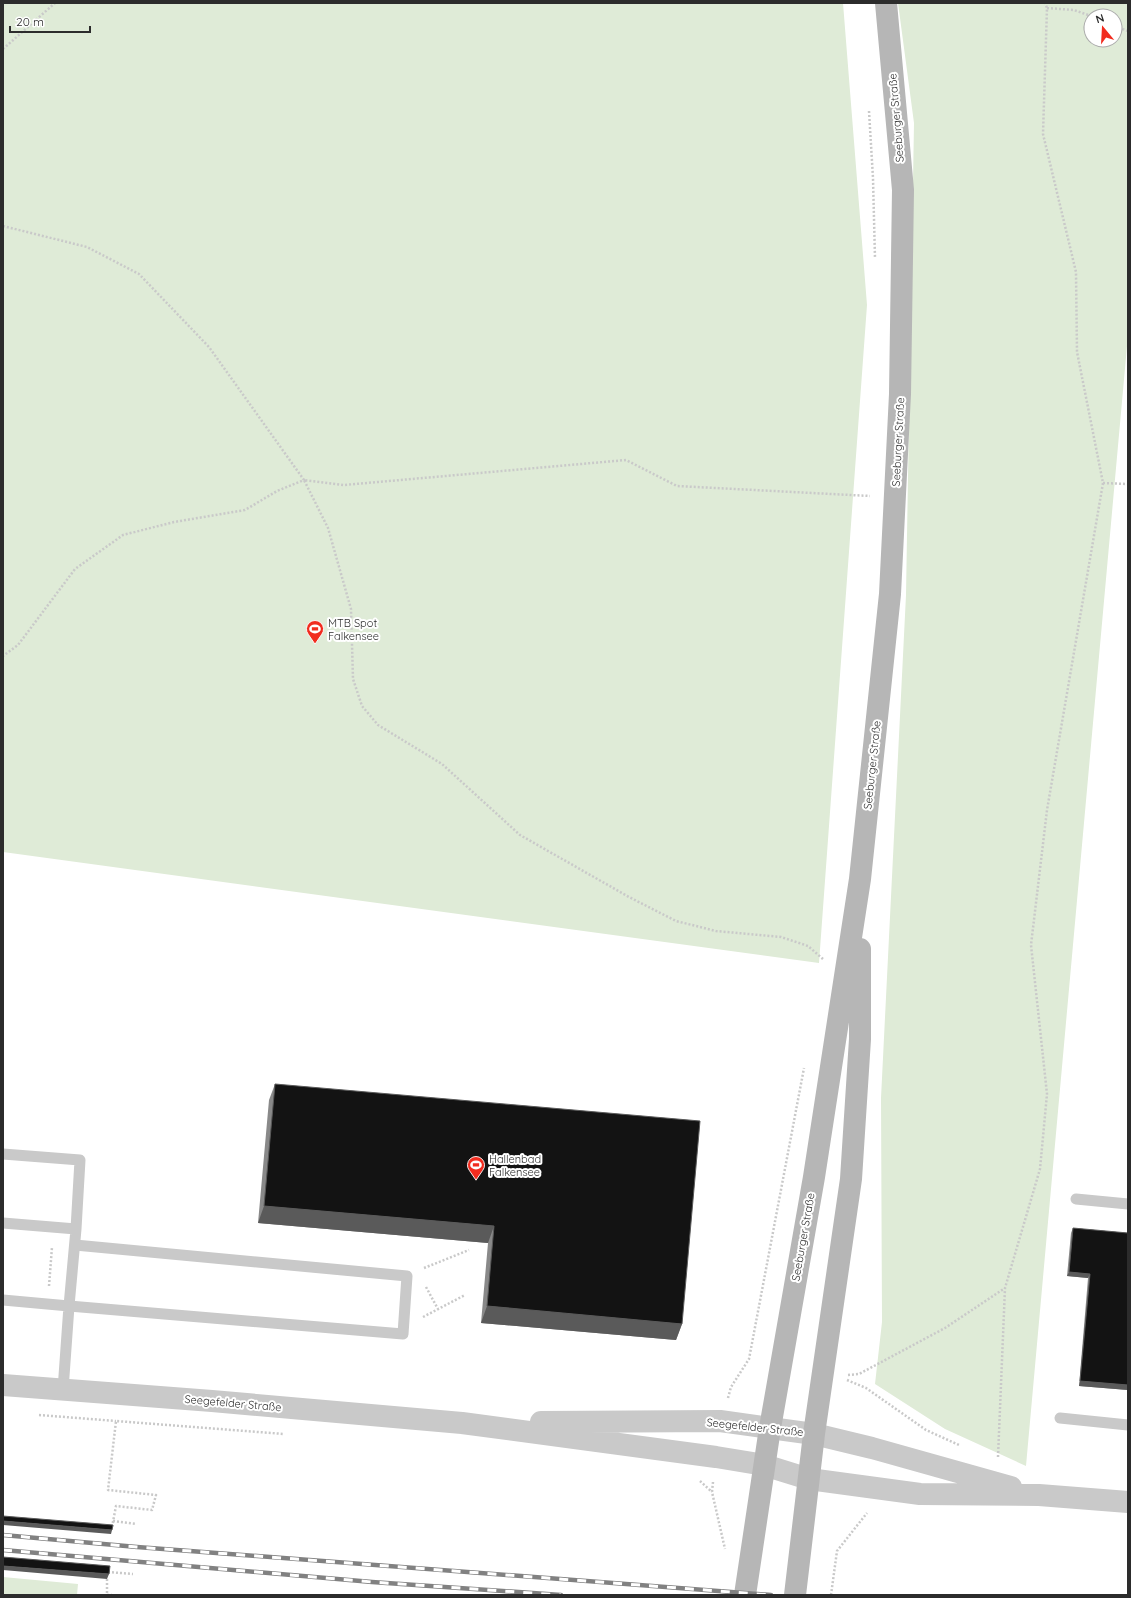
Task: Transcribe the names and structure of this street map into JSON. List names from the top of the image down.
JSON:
{
  "streets": {
    "main road": ["Seeburger Straße"],
    "street": ["Seegefelder Straße"]
  },
  "crossings": [
    ["Seeburger Straße", "Seegefelder Straße"]
  ],
  "places": {
    "sports": ["MTB Spot Falkensee", "Hallenbad Falkensee"]
  },
  "scale_bar": "20 m",
  "north": "top"
}
